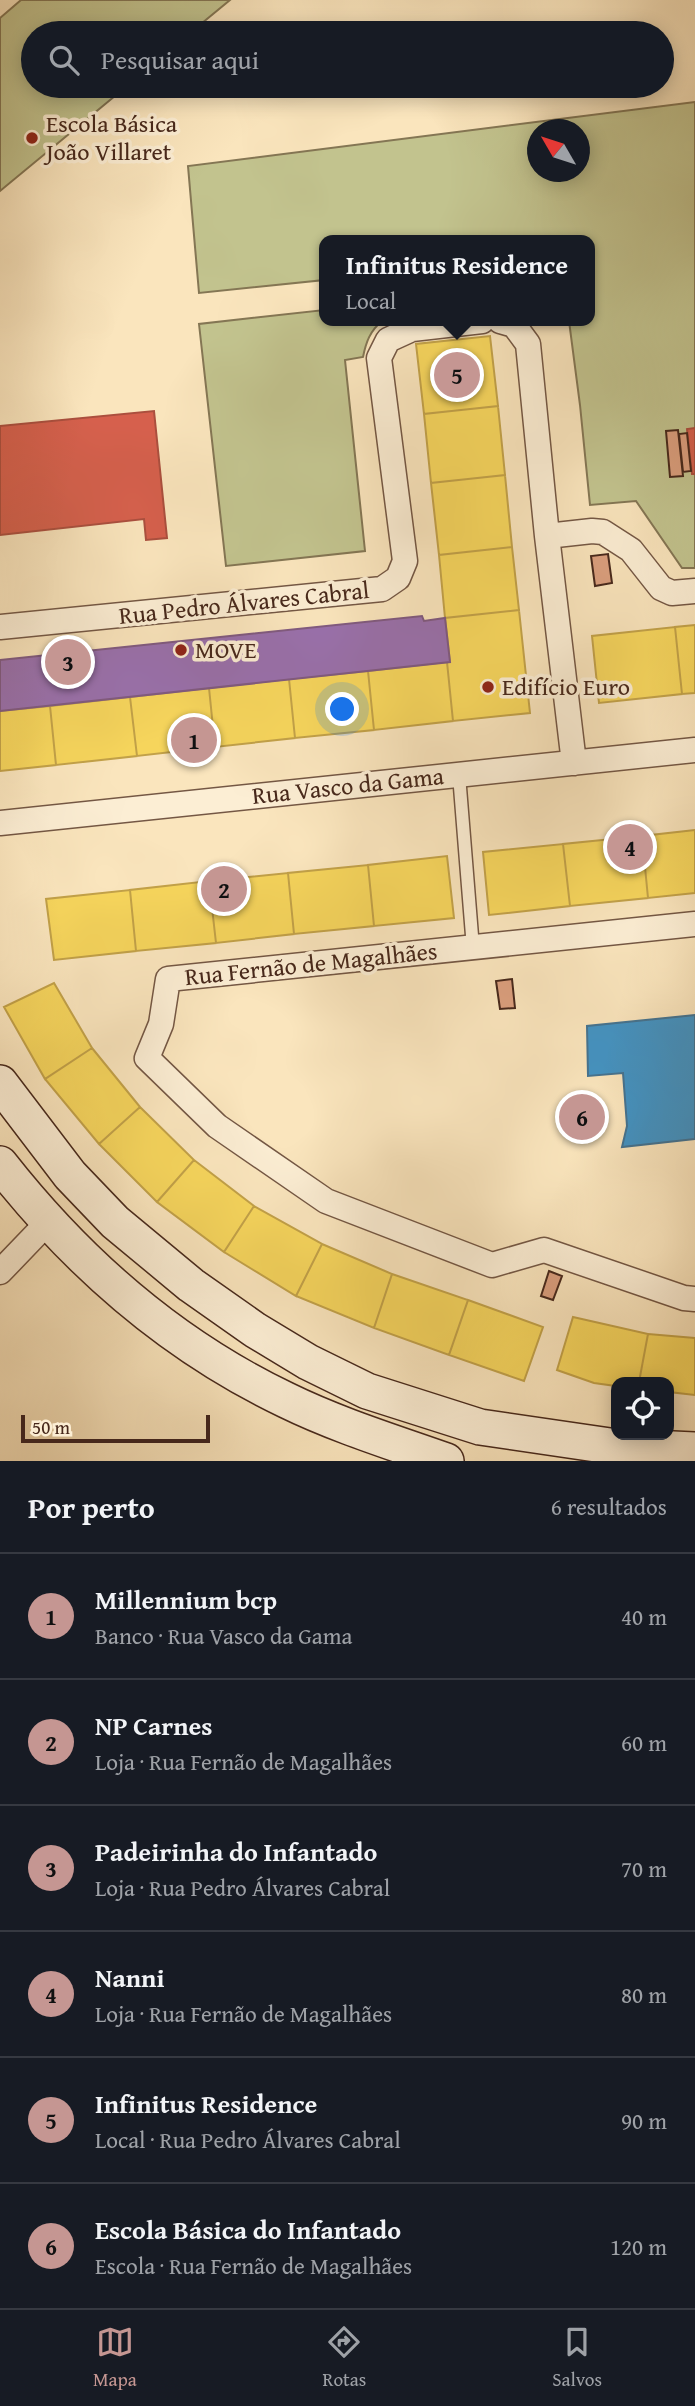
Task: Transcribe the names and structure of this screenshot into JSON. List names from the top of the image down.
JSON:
{
  "streets": {
    "street": ["Rua Pedro Álvares Cabral", "Rua Vasco da Gama", "Rua Fernão de Magalhães"]
  },
  "places": ["Escola Básica João Villaret", "MOVE", "Edifício Euro"],
  "scale_bar": "50 m",
  "north": "top left",
  "page": {
    "search": "Pesquisar aqui",
    "popup": ["Infinitus Residence", "Local"],
    "pins": [
      "5",
      "3",
      "1",
      "4",
      "2",
      "6"
    ],
    "scale": "50 m",
    "heading": ["Por perto", "6 resultados"],
    "list": [
      {
        "mark": "1",
        "name": "Millennium bcp",
        "note": "Banco · Rua Vasco da Gama",
        "value": "40 m"
      },
      {
        "mark": "2",
        "name": "NP Carnes",
        "note": "Loja · Rua Fernão de Magalhães",
        "value": "60 m"
      },
      {
        "mark": "3",
        "name": "Padeirinha do Infantado",
        "note": "Loja · Rua Pedro Álvares Cabral",
        "value": "70 m"
      },
      {
        "mark": "4",
        "name": "Nanni",
        "note": "Loja · Rua Fernão de Magalhães",
        "value": "80 m"
      },
      {
        "mark": "5",
        "name": "Infinitus Residence",
        "note": "Local · Rua Pedro Álvares Cabral",
        "value": "90 m"
      },
      {
        "mark": "6",
        "name": "Escola Básica do Infantado",
        "note": "Escola · Rua Fernão de Magalhães",
        "value": "120 m"
      }
    ],
    "nav": ["Mapa", "Rotas", "Salvos"]
  }
}
